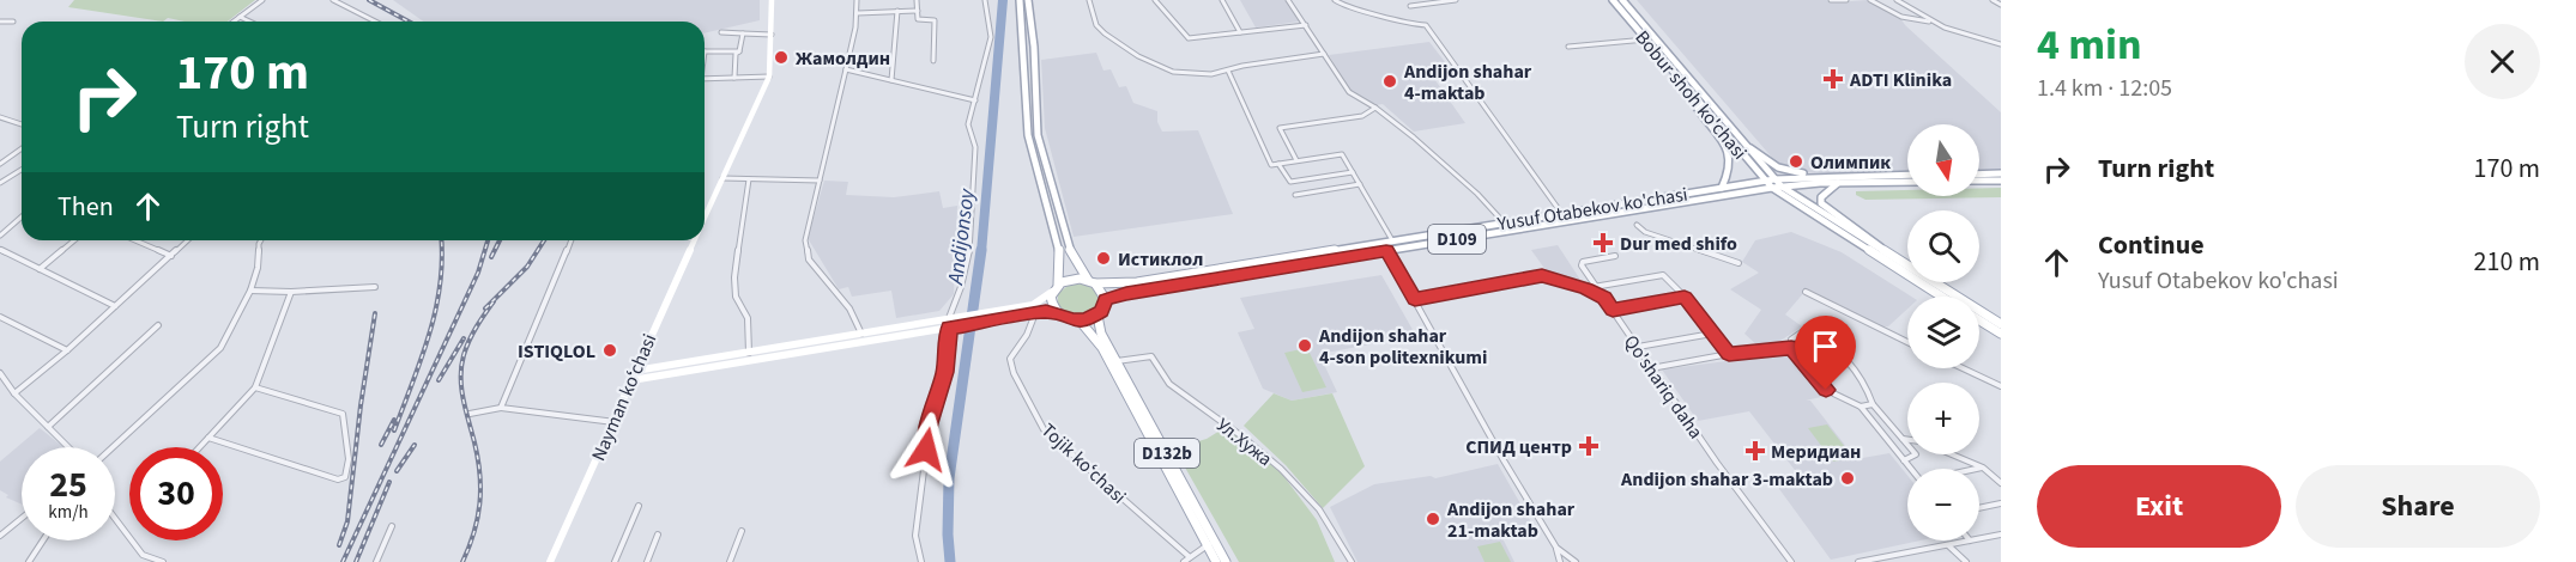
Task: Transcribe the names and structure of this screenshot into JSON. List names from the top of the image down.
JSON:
{
  "streets": {
    "main road": [
      "Bobur shoh ko'chasi",
      "Yusuf Otabekov ko'chasi",
      "D109",
      "Nayman koʻchasi",
      "D132b"
    ],
    "street": ["Qo'shariq daha", "Ул.Хужа", "Tojik koʻchasi"]
  },
  "crossings": [
    ["Bobur shoh ko'chasi", "Yusuf Otabekov ko'chasi"],
    ["Yusuf Otabekov ko'chasi", "D109"],
    ["Yusuf Otabekov ko'chasi", "D132b"],
    ["D109", "D132b"],
    ["Ул.Хужа", "D132b"]
  ],
  "water": ["Andijonsoy"],
  "places": {
    "other": [
      "Жамолдин",
      "Andijon shahar 4-maktab",
      "Олимпик",
      "Истиклол",
      "Andijon shahar 4-son politexnikumi",
      "ISTIQLOL",
      "Andijon shahar 3-maktab",
      "Andijon shahar 21-maktab"
    ],
    "health": [
      "ADTI Klinika",
      "Dur med shifo",
      "СПИД центр",
      "Меридиан"
    ]
  },
  "north": "bottom",
  "page": {
    "heading": ["4 min", "1.4 km · 12:05"],
    "turn": ["170 m", "Turn right"],
    "list": [
      {
        "name": "Turn right",
        "value": "170 m"
      },
      {
        "name": "Continue",
        "note": "Yusuf Otabekov ko'chasi",
        "value": "210 m"
      }
    ],
    "map_buttons": ["+", "−"],
    "then": "Then",
    "speed": "25 km/h",
    "limit": "30",
    "buttons": ["Exit", "Share"]
  }
}
